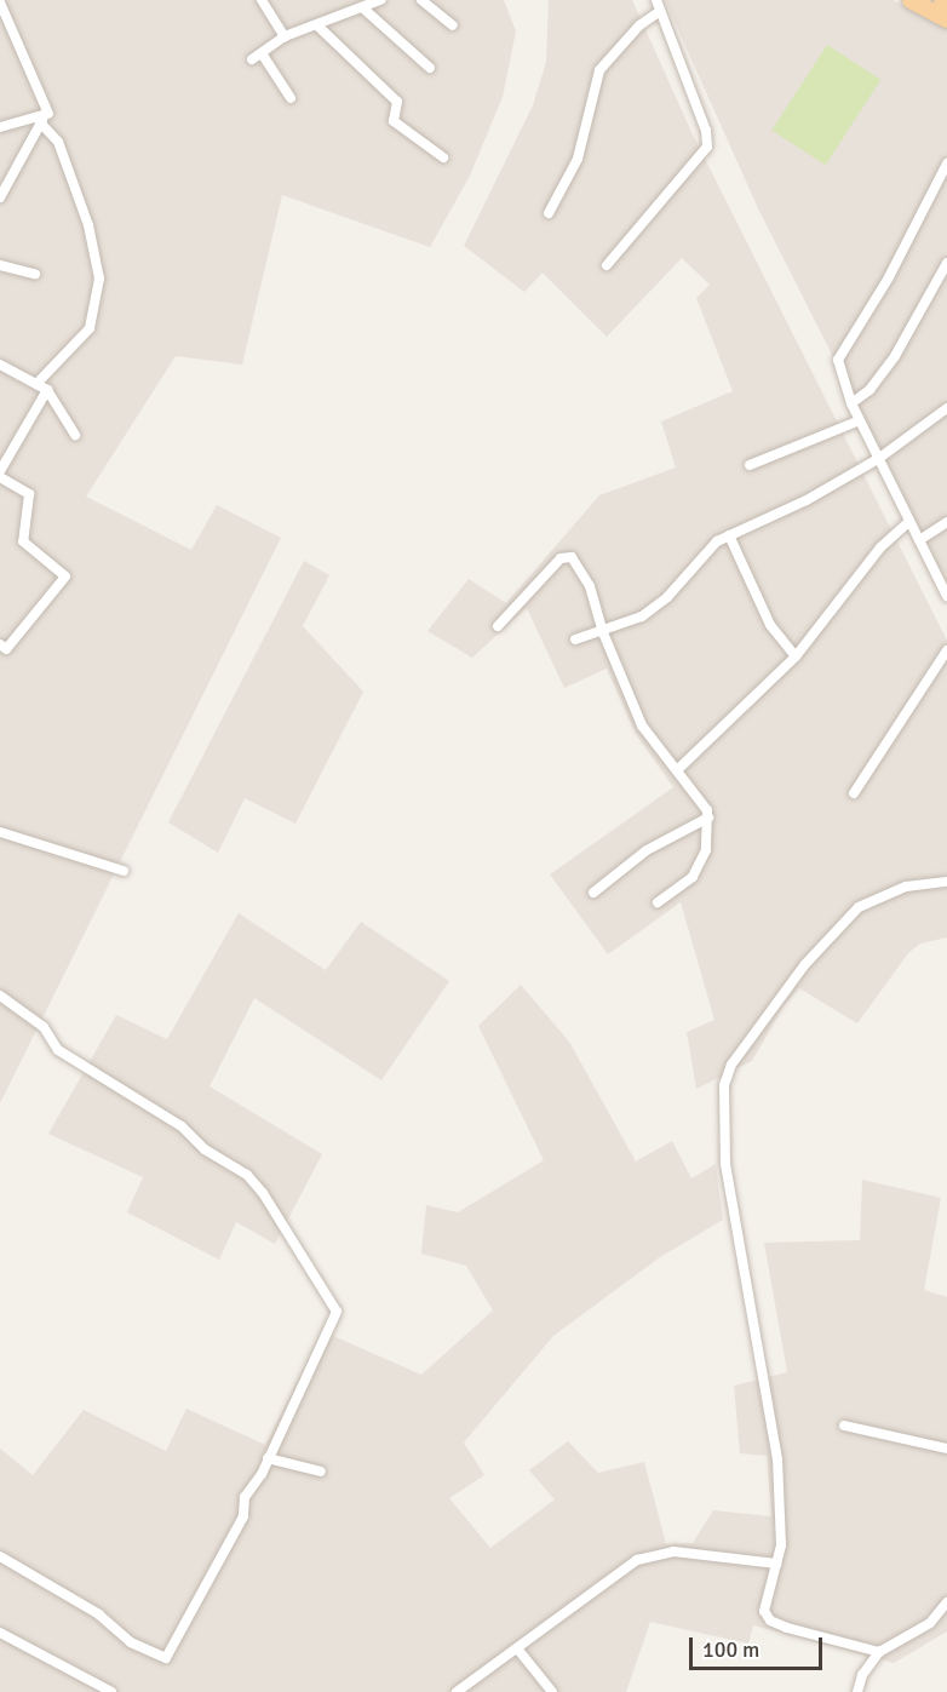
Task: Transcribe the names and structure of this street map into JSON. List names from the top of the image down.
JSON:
{
  "scale_bar": "100 m"
}
